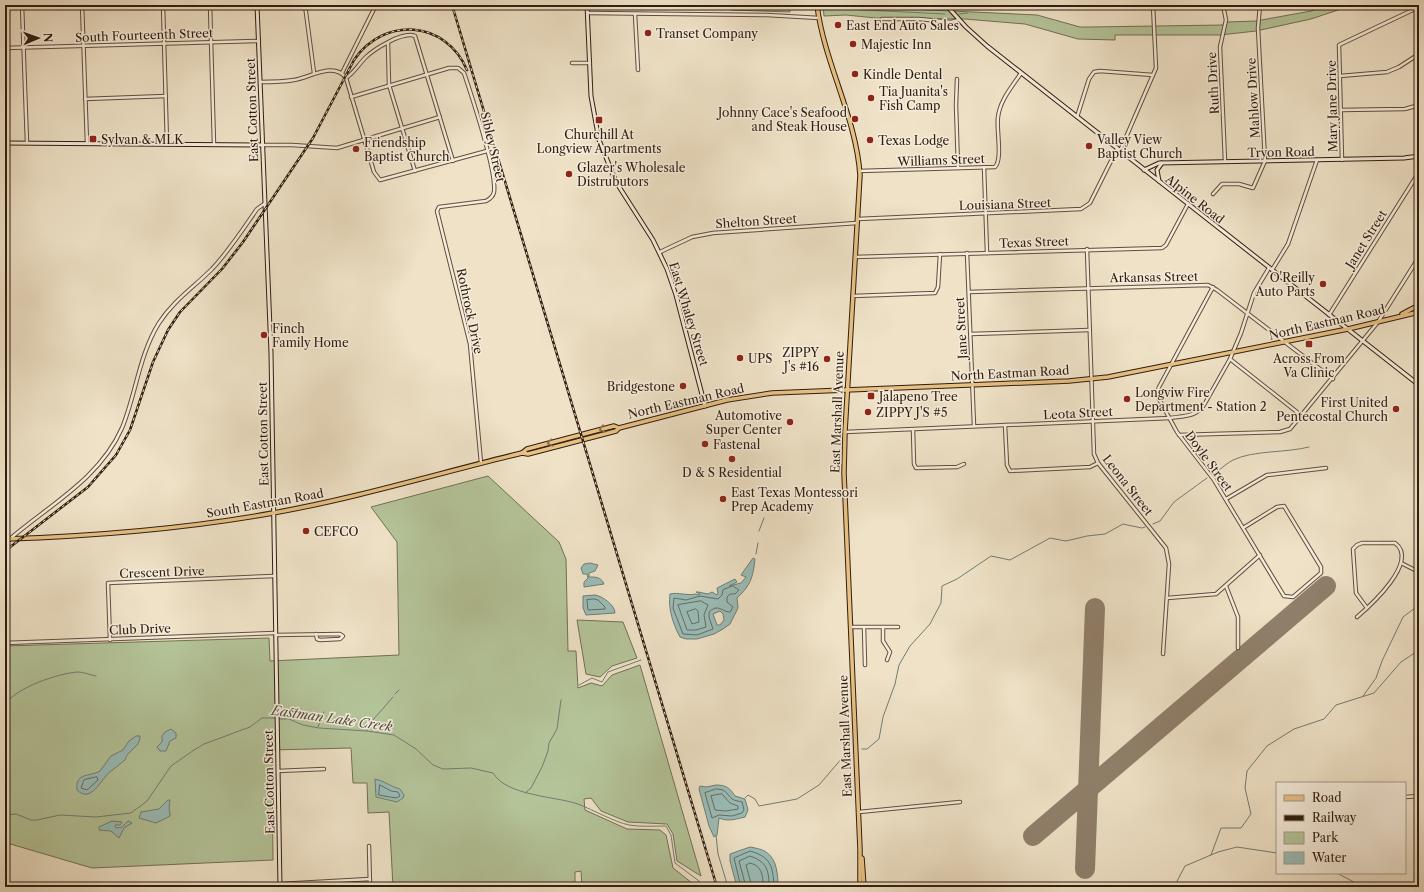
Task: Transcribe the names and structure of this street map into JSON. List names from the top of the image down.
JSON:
{
  "streets": {
    "main road": ["North Eastman Road", "East Marshall Avenue", "South Eastman Road"],
    "street": [
      "South Fourteenth Street",
      "Ruth Drive",
      "Mahlow Drive",
      "Mary Jane Drive",
      "East Cotton Street",
      "Sibley Street",
      "Tryon Road",
      "Williams Street",
      "Alpine Road",
      "Louisiana Street",
      "Shelton Street",
      "Janet Street",
      "Texas Street",
      "Arkansas Street",
      "Rothrock Drive",
      "East Whaley Street",
      "Jane Street",
      "Leota Street",
      "Doyle Street",
      "Leona Street",
      "Crescent Drive",
      "Club Drive"
    ]
  },
  "crossings": [
    ["South Fourteenth Street", "East Cotton Street"],
    ["Ruth Drive", "Tryon Road"],
    ["Mahlow Drive", "Tryon Road"],
    ["Mary Jane Drive", "Tryon Road"],
    ["East Cotton Street", "South Eastman Road"],
    ["East Cotton Street", "Crescent Drive"],
    ["East Cotton Street", "Club Drive"],
    ["Sibley Street", "Rothrock Drive"],
    ["Tryon Road", "Alpine Road"],
    ["Tryon Road", "Leota Street"],
    ["Williams Street", "Alpine Road"],
    ["Williams Street", "East Marshall Avenue"],
    ["Alpine Road", "Louisiana Street"],
    ["Alpine Road", "Janet Street"],
    ["Alpine Road", "Texas Street"],
    ["Alpine Road", "North Eastman Road"],
    ["Alpine Road", "Leota Street"],
    ["Louisiana Street", "Shelton Street"],
    ["Louisiana Street", "East Marshall Avenue"],
    ["Shelton Street", "East Whaley Street"],
    ["Shelton Street", "East Marshall Avenue"],
    ["Texas Street", "Jane Street"],
    ["Texas Street", "East Marshall Avenue"],
    ["Texas Street", "Leona Street"],
    ["Arkansas Street", "North Eastman Road"],
    ["Arkansas Street", "Jane Street"],
    ["Arkansas Street", "Leota Street"],
    ["Arkansas Street", "Doyle Street"],
    ["Arkansas Street", "Leona Street"],
    ["Rothrock Drive", "South Eastman Road"],
    ["East Whaley Street", "North Eastman Road"],
    ["North Eastman Road", "Jane Street"],
    ["North Eastman Road", "East Marshall Avenue"],
    ["North Eastman Road", "Leota Street"],
    ["North Eastman Road", "Doyle Street"],
    ["North Eastman Road", "Leona Street"],
    ["North Eastman Road", "South Eastman Road"],
    ["Jane Street", "Leota Street"],
    ["East Marshall Avenue", "Leota Street"],
    ["Leota Street", "Doyle Street"],
    ["Leota Street", "Leona Street"],
    ["Crescent Drive", "Club Drive"]
  ],
  "water": ["Eastman Lake Creek"],
  "places": {
    "other": [
      "East End Auto Sales",
      "Transet Company",
      "Majestic Inn",
      "Kindle Dental",
      "Tia Juanita's Fish Camp",
      "Johnny Cace's Seafood and Steak House",
      "Texas Lodge",
      "Valley View Baptist Church",
      "Friendship Baptist Church",
      "Glazer's Wholesale Distrubutors",
      "O'Reilly Auto Parts",
      "Finch Family Home",
      "UPS",
      "ZIPPY J's #16",
      "Bridgestone",
      "Longviw Fire Department - Station 2",
      "First United Pentecostal Church",
      "ZIPPY J'S #5",
      "Automotive Super Center",
      "Fastenal",
      "D & S Residential",
      "East Texas Montessori Prep Academy",
      "CEFCO"
    ],
    "transit": [
      "Churchill At Longview Apartments",
      "Sylvan & MLK",
      "Across From Va Clinic",
      "Jalapeno Tree"
    ]
  },
  "legend": [
    "Road",
    "Railway",
    "Park",
    "Water"
  ],
  "north": "right"
}
